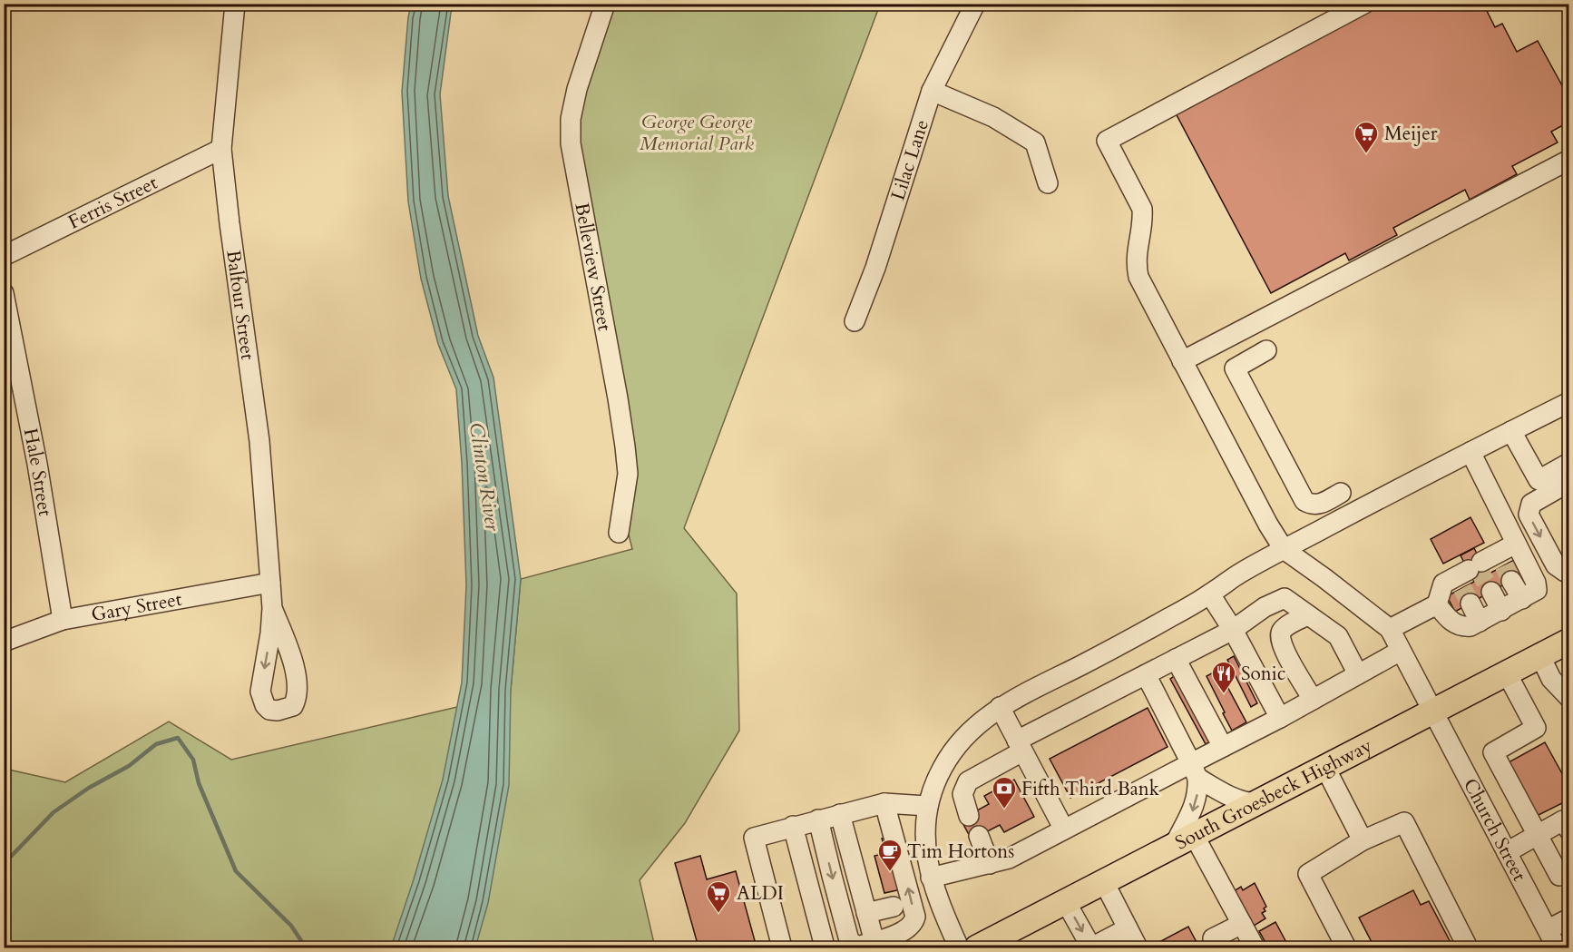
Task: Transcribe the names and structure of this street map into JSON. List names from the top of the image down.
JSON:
{
  "streets": {
    "main road": ["South Groesbeck Highway"],
    "street": [
      "Lilac Lane",
      "Ferris Street",
      "Belleview Street",
      "Balfour Street",
      "Hale Street",
      "Gary Street",
      "Church Street"
    ]
  },
  "crossings": [
    ["Ferris Street", "Balfour Street"],
    ["Balfour Street", "Gary Street"],
    ["Hale Street", "Gary Street"],
    ["South Groesbeck Highway", "Church Street"]
  ],
  "water": ["Clinton River"],
  "parks": ["George George Memorial Park"],
  "places": {
    "supermarket": ["Meijer", "ALDI"],
    "restaurant": ["Sonic"],
    "bank": ["Fifth Third Bank"],
    "cafe": ["Tim Hortons"]
  }
}
